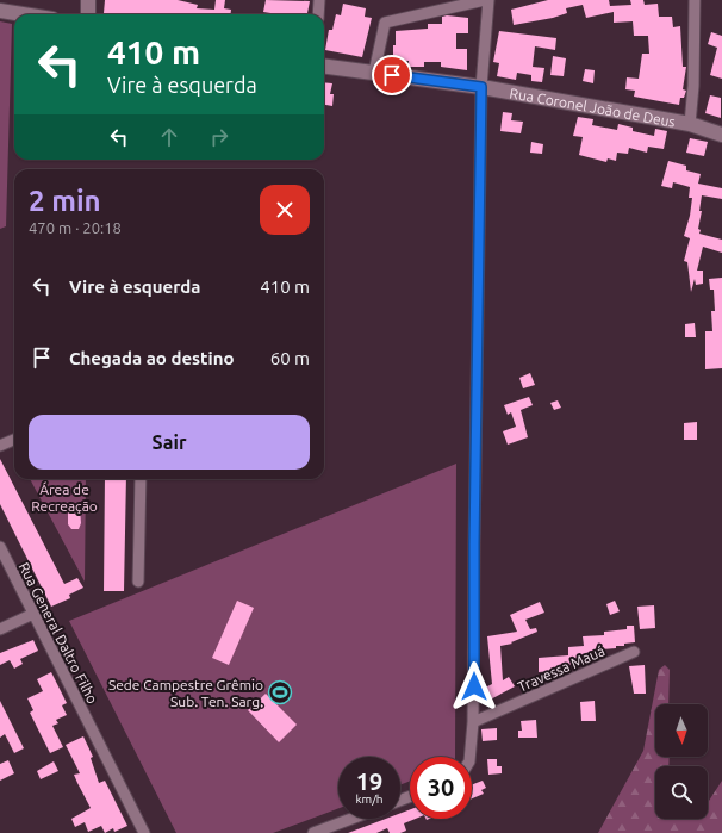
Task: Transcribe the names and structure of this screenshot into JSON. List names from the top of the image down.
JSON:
{
  "streets": {
    "street": ["Rua Coronel João de Deus", "Rua General Daltro Filho", "Travessa Mauá"]
  },
  "parks": ["Área de Recreação"],
  "places": {
    "sports": ["Sede Campestre Grêmio Sub. Ten. Sarg."]
  },
  "north": "bottom",
  "page": {
    "turn": ["410 m", "Vire à esquerda"],
    "heading": ["2 min", "470 m · 20:18"],
    "list": [
      {
        "name": "Vire à esquerda",
        "value": "410 m"
      },
      {
        "name": "Chegada ao destino",
        "value": "60 m"
      }
    ],
    "buttons": "Sair",
    "speed": "19 km/h",
    "limit": "30"
  }
}
